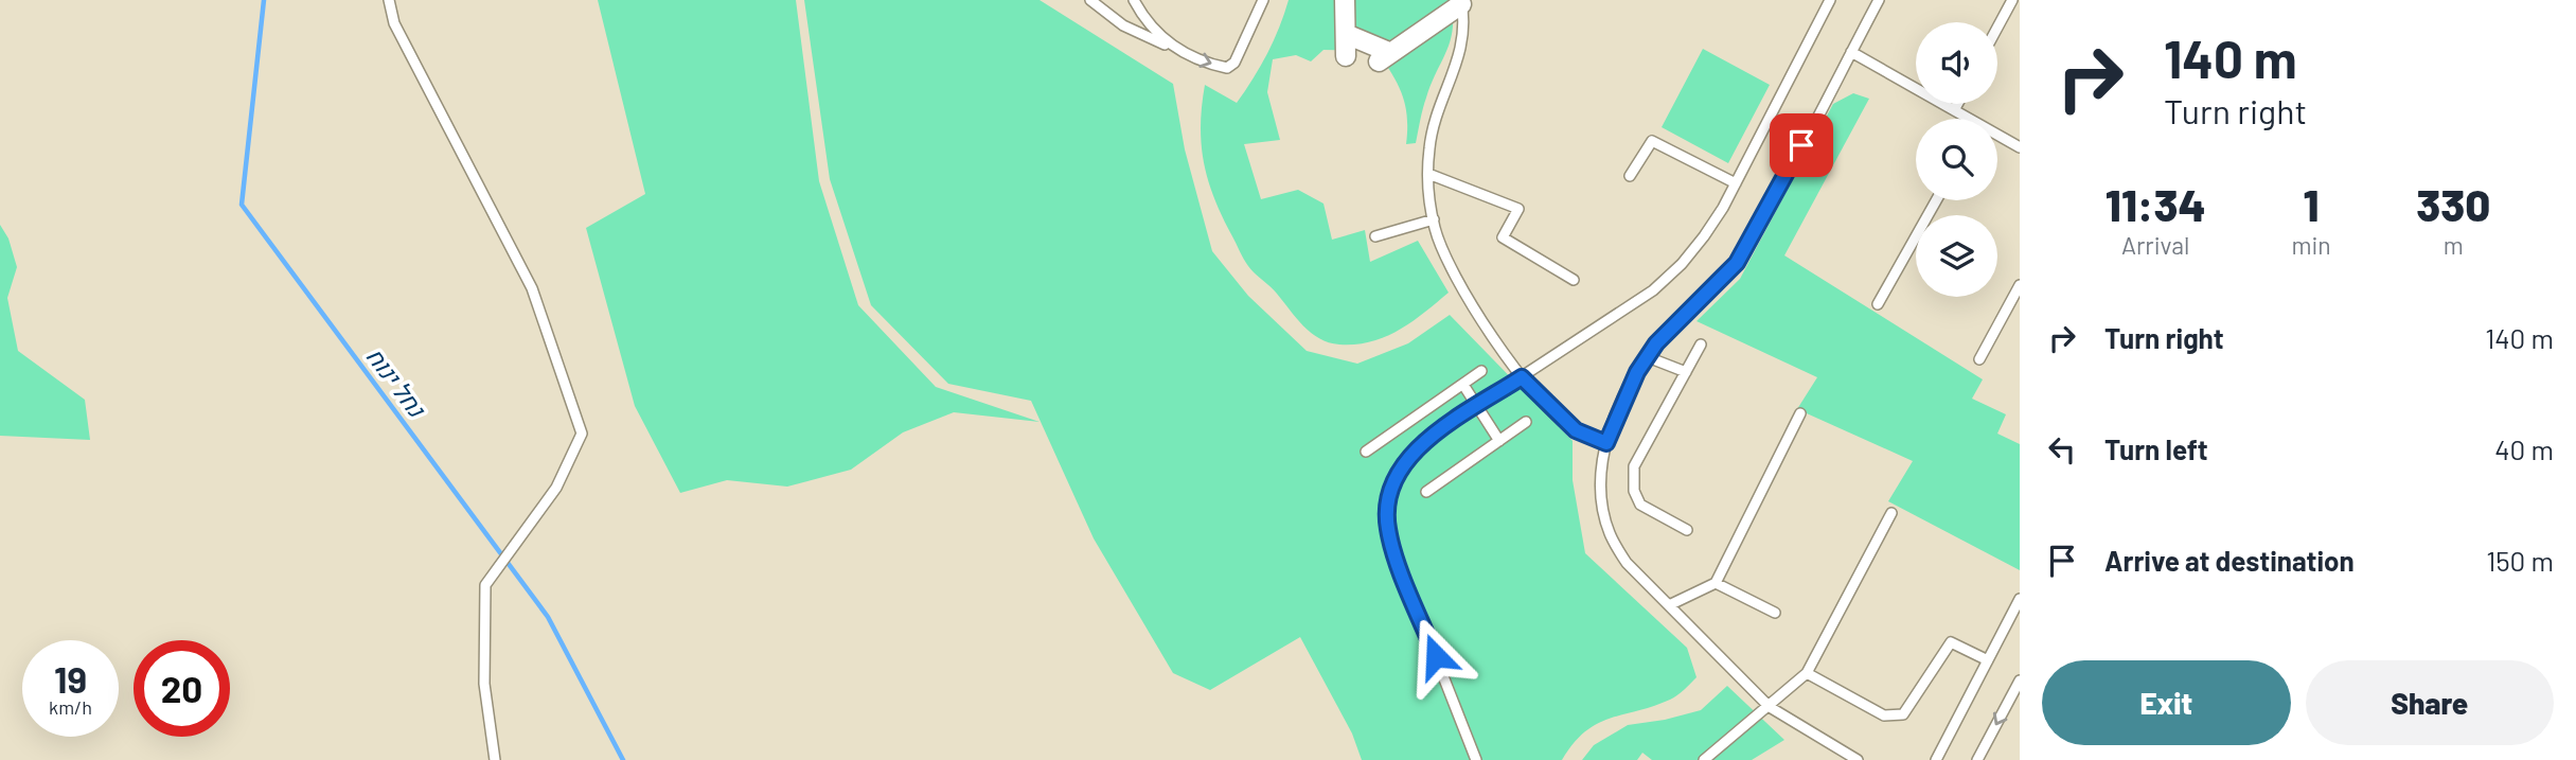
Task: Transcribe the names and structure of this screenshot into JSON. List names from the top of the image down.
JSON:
{
  "water": ["נחל ינוח"],
  "page": {
    "turn": ["140 m", "Turn right"],
    "eta": [
      "11:34",
      "Arrival",
      "1",
      "min",
      "330",
      "m"
    ],
    "list": [
      {
        "name": "Turn right",
        "value": "140 m"
      },
      {
        "name": "Turn left",
        "value": "40 m"
      },
      {
        "name": "Arrive at destination",
        "value": "150 m"
      }
    ],
    "speed": "19 km/h",
    "limit": "20",
    "buttons": ["Exit", "Share"]
  }
}
